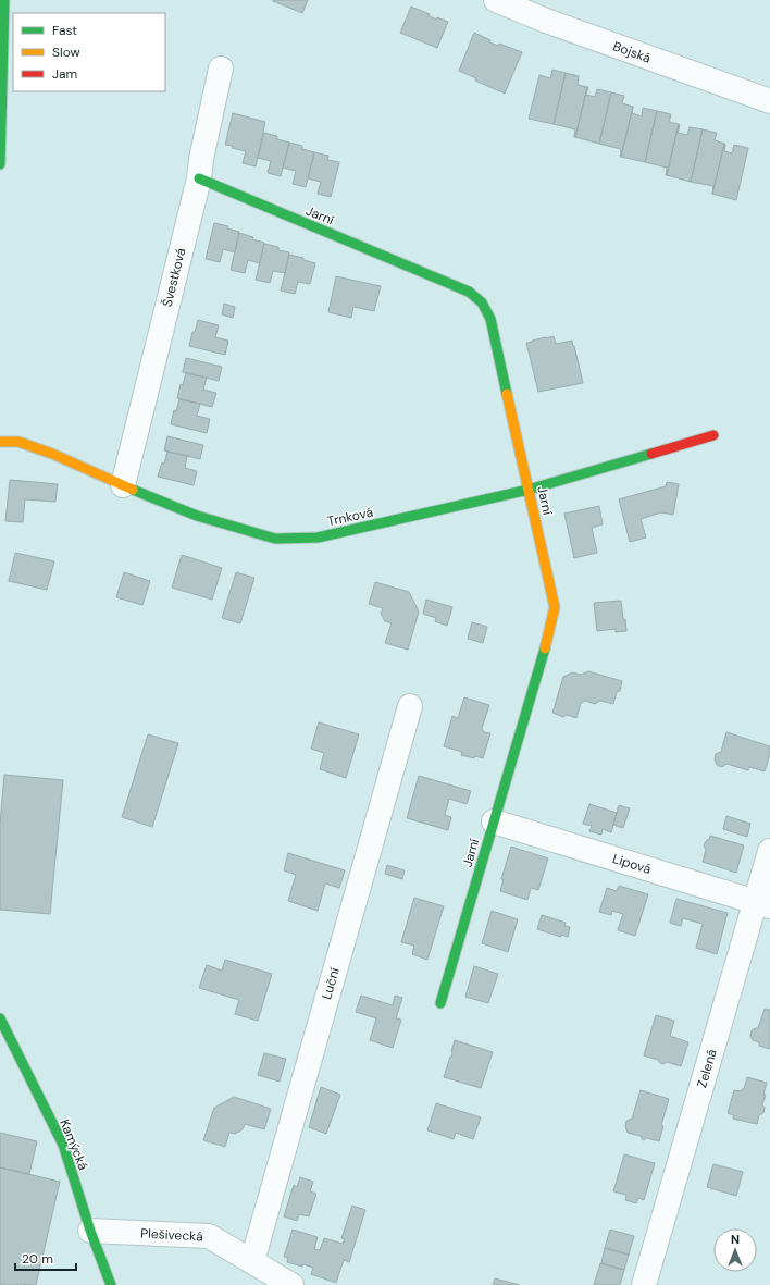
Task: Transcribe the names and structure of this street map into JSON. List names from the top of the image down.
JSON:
{
  "streets": {
    "street": [
      "Bojská",
      "Jarní",
      "Švestková",
      "Trnková",
      "Lipová",
      "Luční",
      "Zelená",
      "Kamýcká",
      "Plešivecká"
    ]
  },
  "crossings": [
    ["Jarní", "Švestková"],
    ["Jarní", "Trnková"],
    ["Jarní", "Lipová"],
    ["Švestková", "Trnková"],
    ["Lipová", "Zelená"],
    ["Luční", "Plešivecká"],
    ["Kamýcká", "Plešivecká"]
  ],
  "legend": ["Fast", "Slow", "Jam"],
  "scale_bar": "20 m",
  "north": "top"
}
